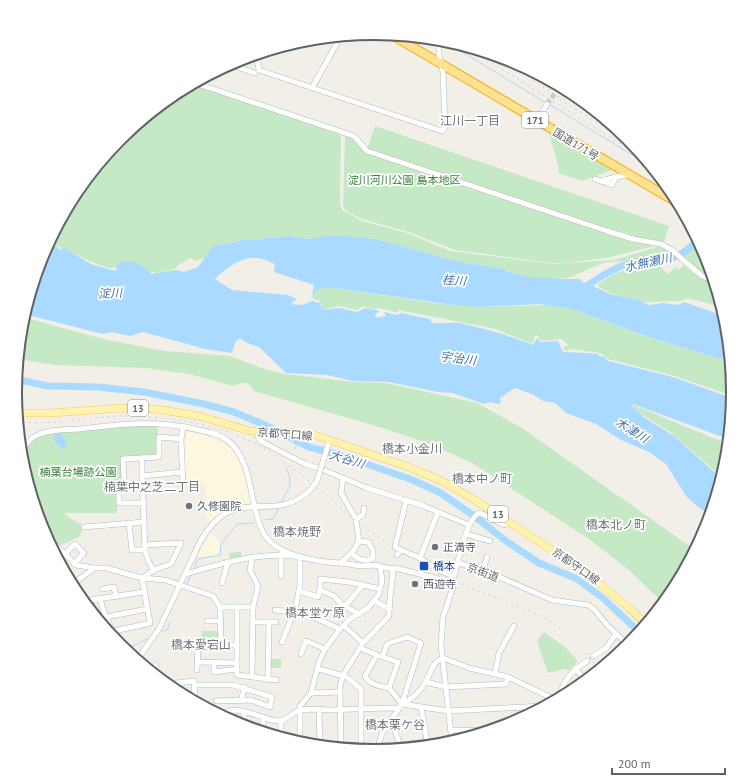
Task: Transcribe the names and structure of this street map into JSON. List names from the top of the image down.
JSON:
{
  "streets": {
    "highway": ["171", "国道171号"],
    "main road": ["13", "京都守口線"],
    "street": ["京街道"]
  },
  "crossings": [
    ["京都守口線", "京街道"]
  ],
  "districts": [
    "江川一丁目",
    "橋本小金川",
    "橋本中ノ町",
    "楠葉中之芝二丁目",
    "橋本北ノ町",
    "橋本焼野",
    "橋本堂ケ原",
    "橋本愛宕山",
    "橋本栗ケ谷"
  ],
  "water": [
    "水無瀬川",
    "桂川",
    "淀川",
    "宇治川",
    "木津川",
    "大谷川"
  ],
  "parks": ["淀川河川公園 島本地区", "楠葉台場跡公園"],
  "places": {
    "other": ["久修園院", "正満寺", "西遊寺"],
    "transit": ["橋本"]
  },
  "scale_bar": "200 m"
}
